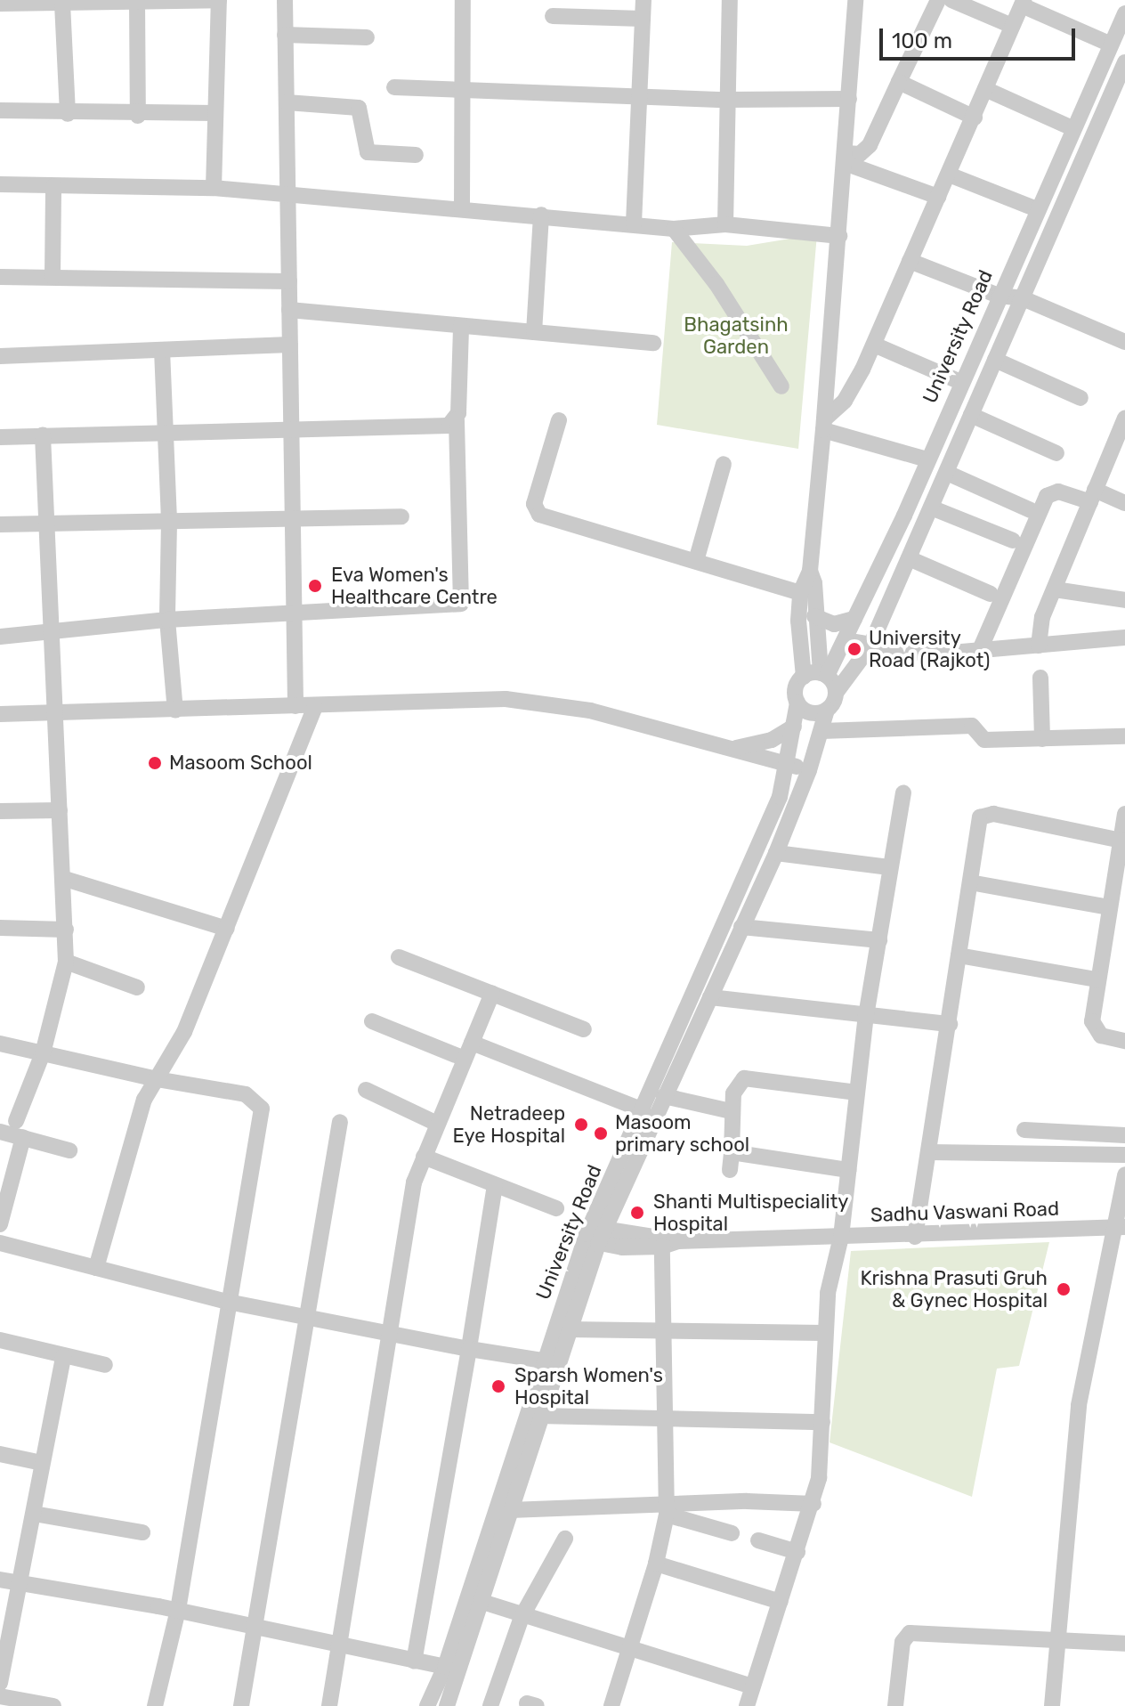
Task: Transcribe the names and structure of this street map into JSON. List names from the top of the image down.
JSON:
{
  "streets": {
    "street": ["University Road", "Sadhu Vaswani Road"]
  },
  "crossings": [
    ["University Road", "Sadhu Vaswani Road"]
  ],
  "parks": ["Bhagatsinh Garden"],
  "places": [
    "Eva Women's Healthcare Centre",
    "University Road (Rajkot)",
    "Masoom School",
    "Netradeep Eye Hospital",
    "Masoom primary school",
    "Shanti Multispeciality Hospital",
    "Krishna Prasuti Gruh & Gynec Hospital",
    "Sparsh Women's Hospital"
  ],
  "scale_bar": "100 m"
}
